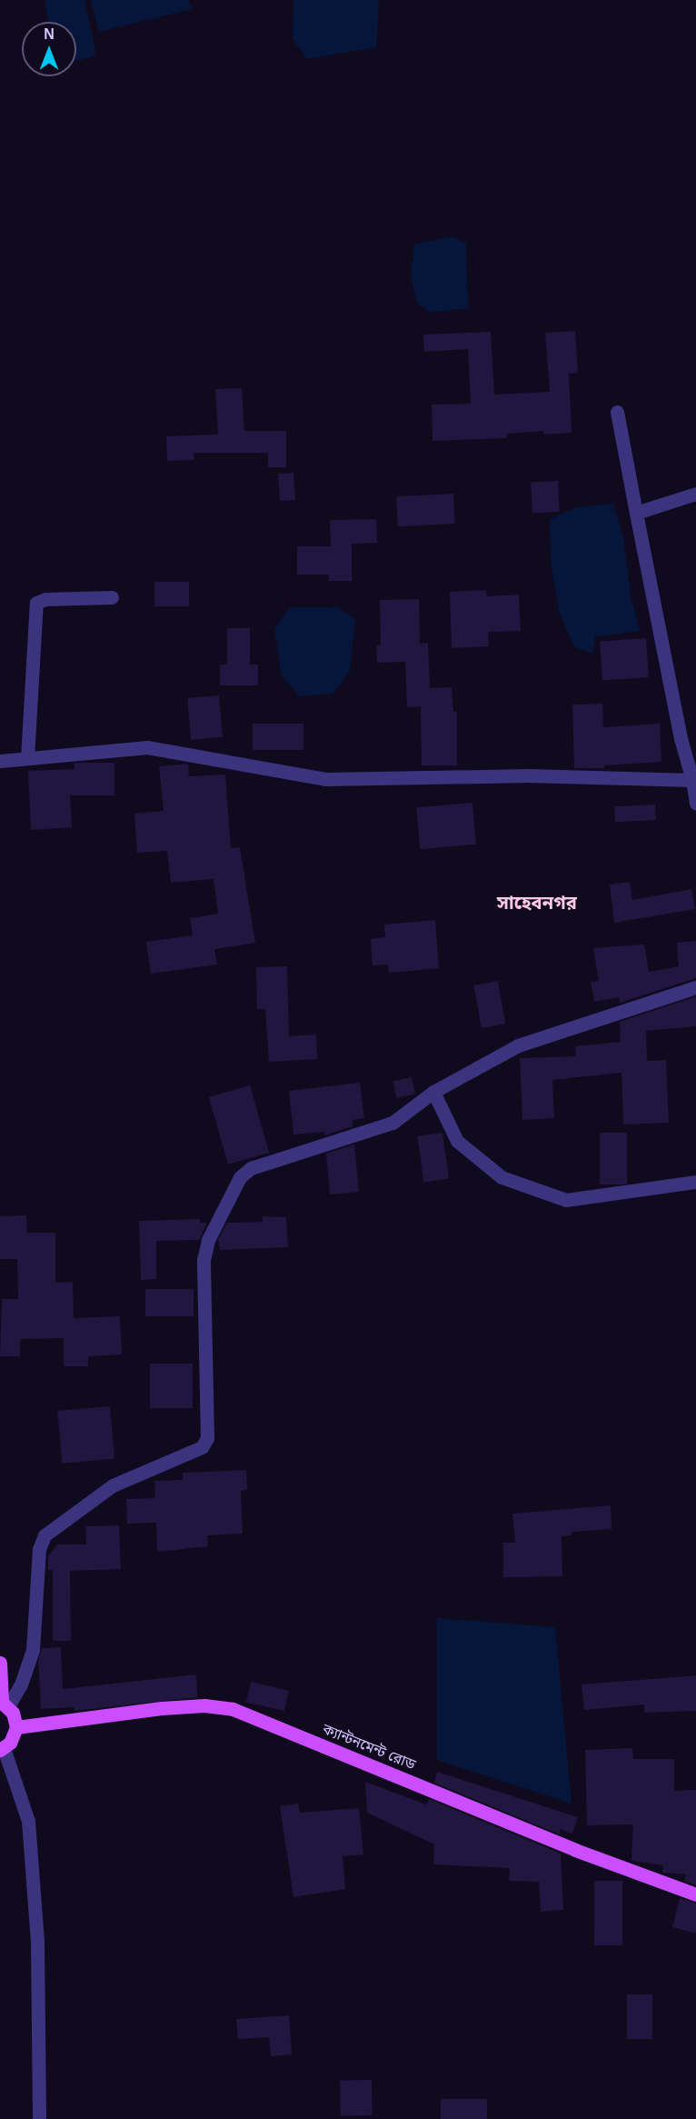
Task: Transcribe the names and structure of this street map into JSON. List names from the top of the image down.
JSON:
{
  "streets": {
    "main road": ["ক্যান্টনমেন্ট রোড"]
  },
  "districts": ["সাহেবনগর"],
  "north": "top"
}
